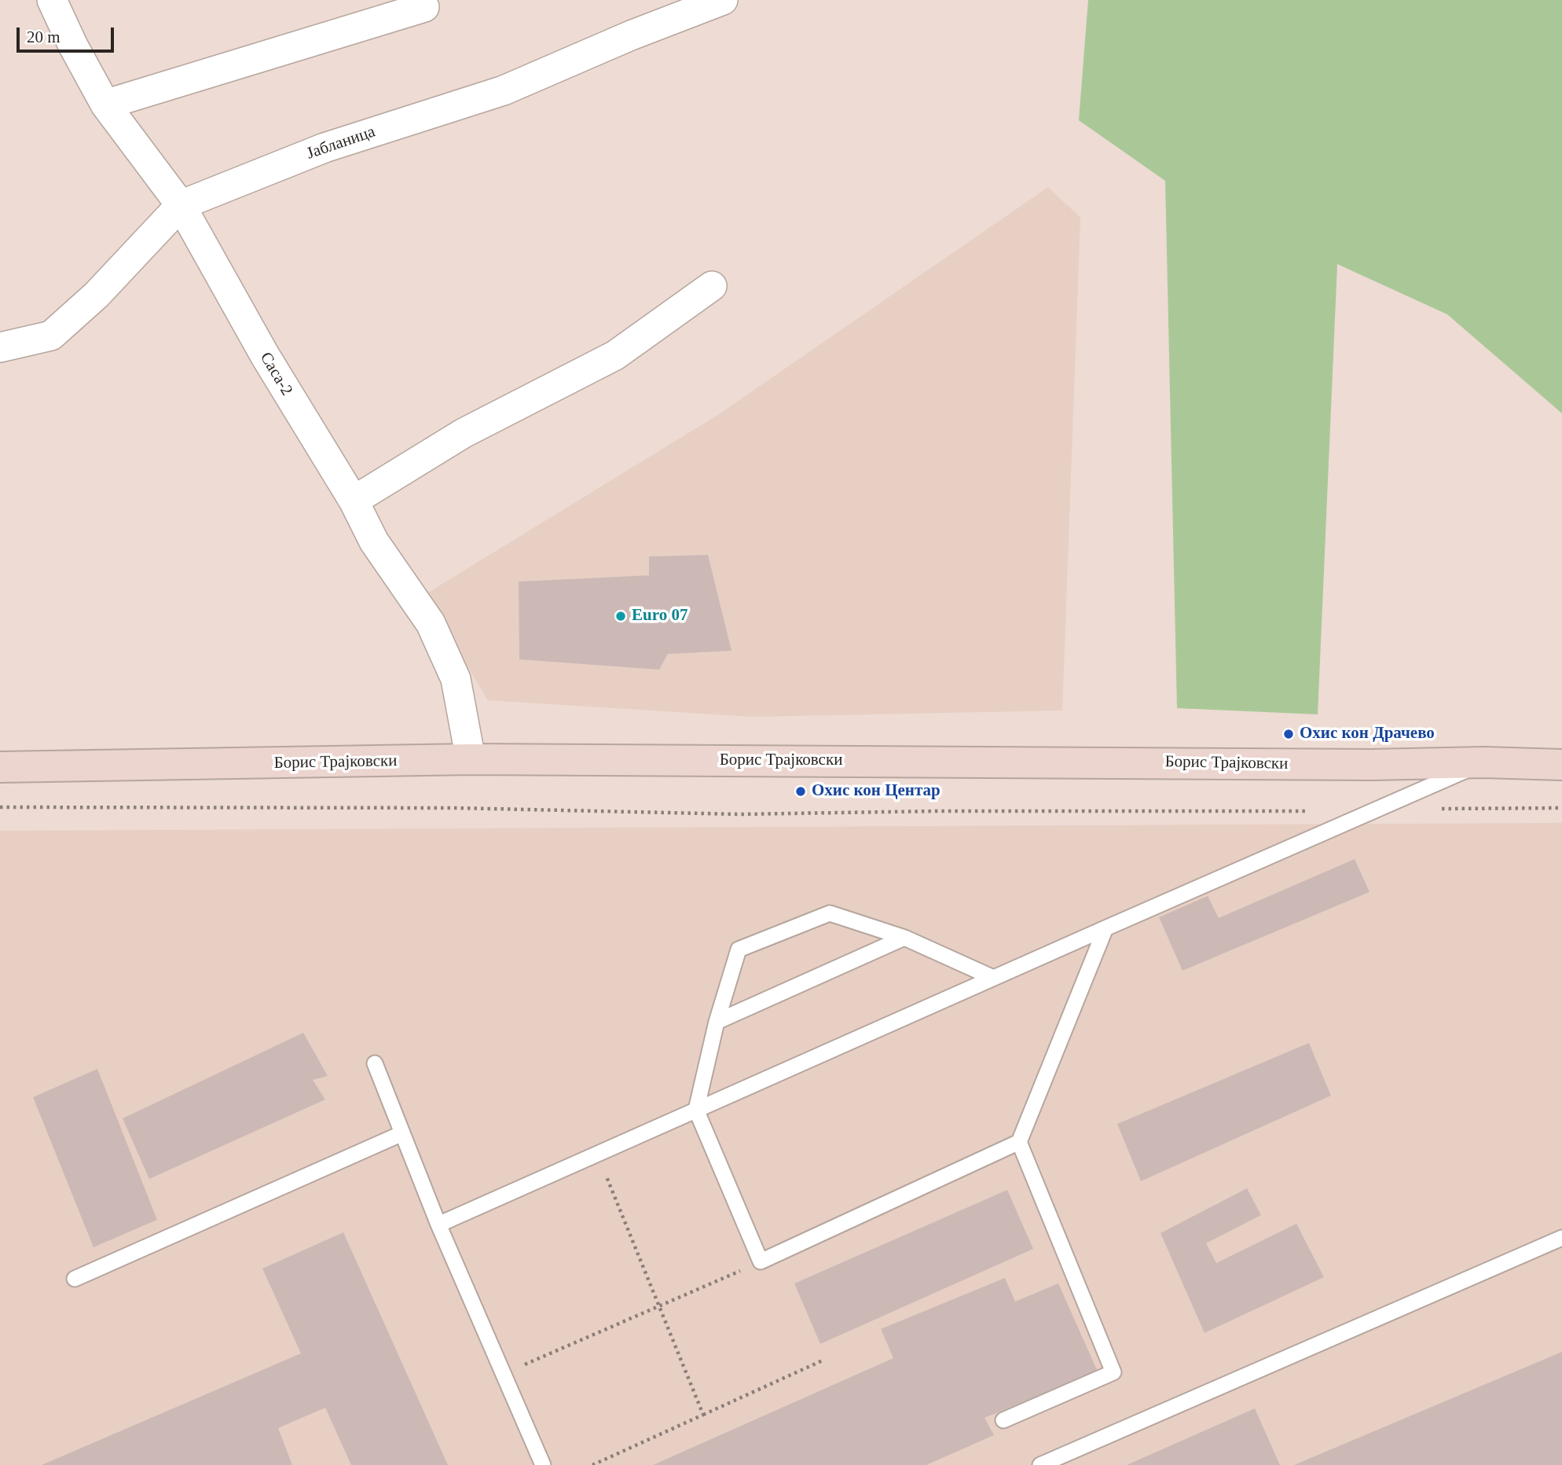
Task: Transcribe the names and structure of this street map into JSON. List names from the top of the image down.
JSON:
{
  "streets": {
    "main road": ["Борис Трајковски"],
    "street": ["Јабланица", "Саса-2"]
  },
  "crossings": [
    ["Јабланица", "Саса-2"],
    ["Саса-2", "Борис Трајковски"]
  ],
  "places": ["Euro 07", "Охис кон Драчево", "Охис кон Центар"],
  "scale_bar": "20 m"
}
